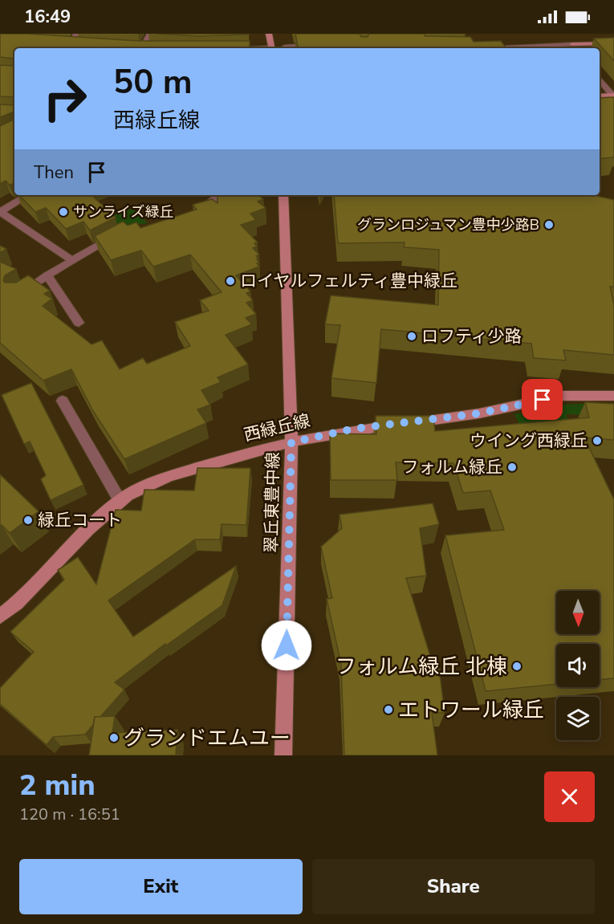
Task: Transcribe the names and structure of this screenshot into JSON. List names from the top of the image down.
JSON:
{
  "streets": {
    "street": ["西緑丘線", "翠丘東豊中線"]
  },
  "crossings": [
    ["西緑丘線", "翠丘東豊中線"]
  ],
  "places": [
    "サンライズ緑丘",
    "グランロジュマン豊中少路B",
    "ロイヤルフェルティ豊中緑丘",
    "ロフティ少路",
    "ウイング西緑丘",
    "フォルム緑丘",
    "緑丘コート",
    "フォルム緑丘 北棟",
    "エトワール緑丘",
    "グランドエムユー"
  ],
  "north": "bottom",
  "page": {
    "status": "16:49",
    "turn": ["50 m", "西緑丘線"],
    "then": "Then",
    "heading": ["2 min", "120 m · 16:51"],
    "buttons": ["Exit", "Share"]
  }
}
